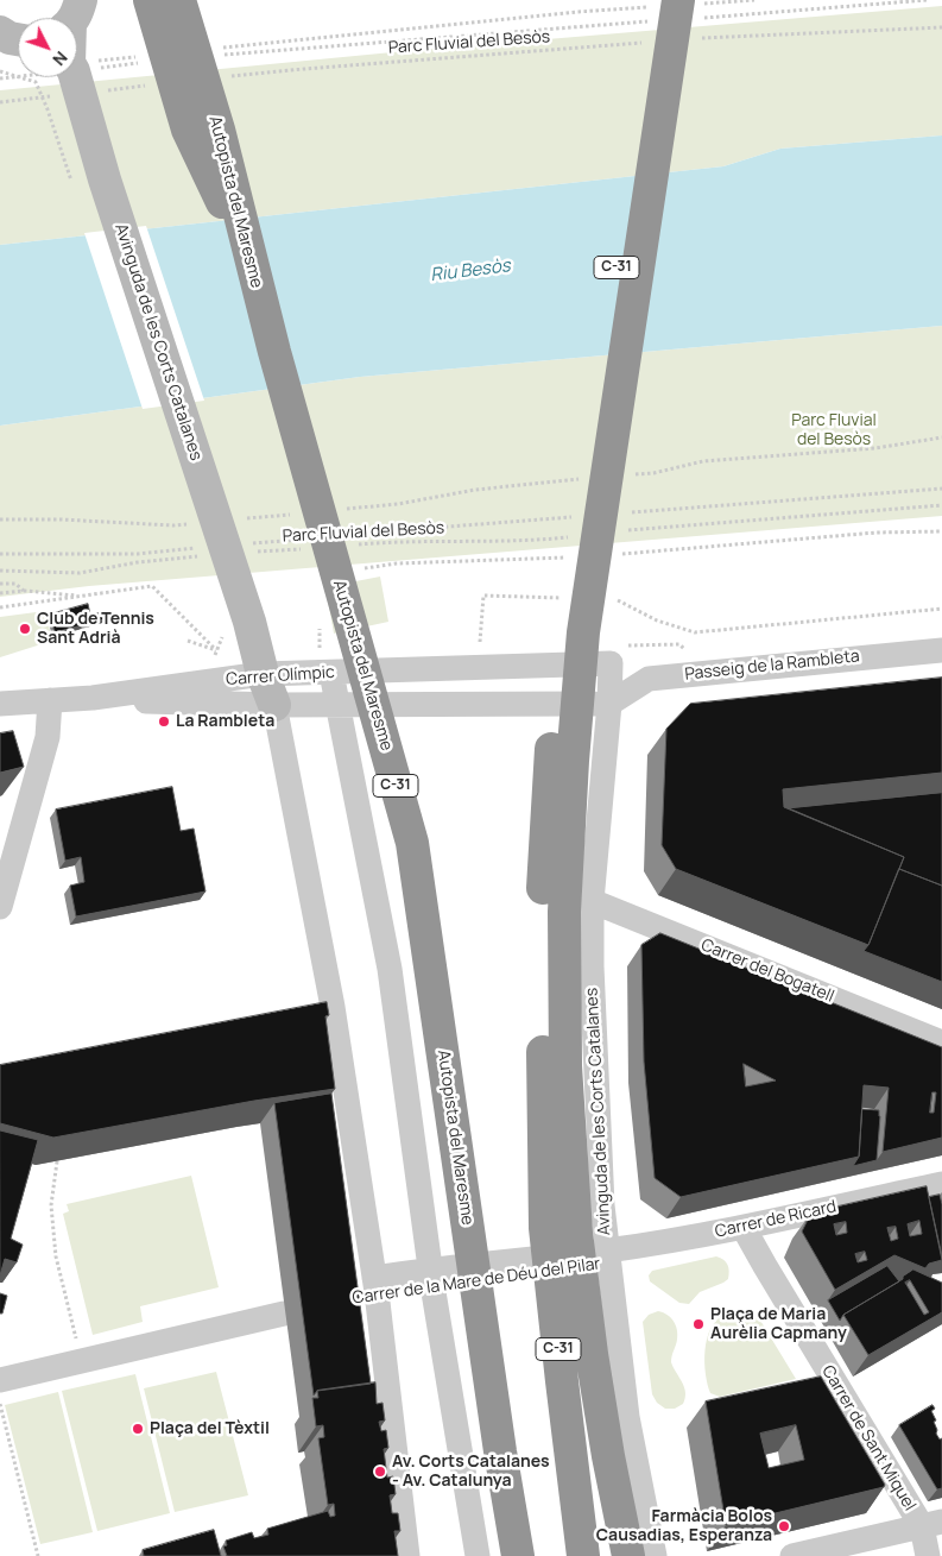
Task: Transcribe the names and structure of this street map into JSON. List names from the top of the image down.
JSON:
{
  "streets": {
    "highway": ["Autopista del Maresme", "C-31"],
    "street": [
      "Avinguda de les Corts Catalanes",
      "Passeig de la Rambleta",
      "Carrer Olímpic",
      "Carrer del Bogatell",
      "Carrer de Ricard",
      "Carrer de la Mare de Déu del Pilar",
      "Carrer de Sant Miquel"
    ],
    "path": ["Parc Fluvial del Besòs"]
  },
  "crossings": [
    ["C-31", "Avinguda de les Corts Catalanes"],
    ["C-31", "Carrer Olímpic"],
    ["Avinguda de les Corts Catalanes", "Passeig de la Rambleta"],
    ["Avinguda de les Corts Catalanes", "Carrer Olímpic"],
    ["Avinguda de les Corts Catalanes", "Carrer del Bogatell"],
    ["Avinguda de les Corts Catalanes", "Carrer de Ricard"],
    ["Avinguda de les Corts Catalanes", "Carrer de la Mare de Déu del Pilar"],
    ["Passeig de la Rambleta", "Carrer Olímpic"],
    ["Carrer de Ricard", "Carrer de la Mare de Déu del Pilar"],
    ["Carrer de Ricard", "Carrer de Sant Miquel"]
  ],
  "water": ["Riu Besòs"],
  "parks": ["Parc Fluvial del Besòs"],
  "places": [
    "Club de Tennis Sant Adrià",
    "La Rambleta",
    "Plaça de Maria Aurèlia Capmany",
    "Plaça del Tèxtil",
    "Av. Corts Catalanes - Av. Catalunya",
    "Farmàcia Bolos Causadias, Esperanza"
  ],
  "north": "bottom right"
}
